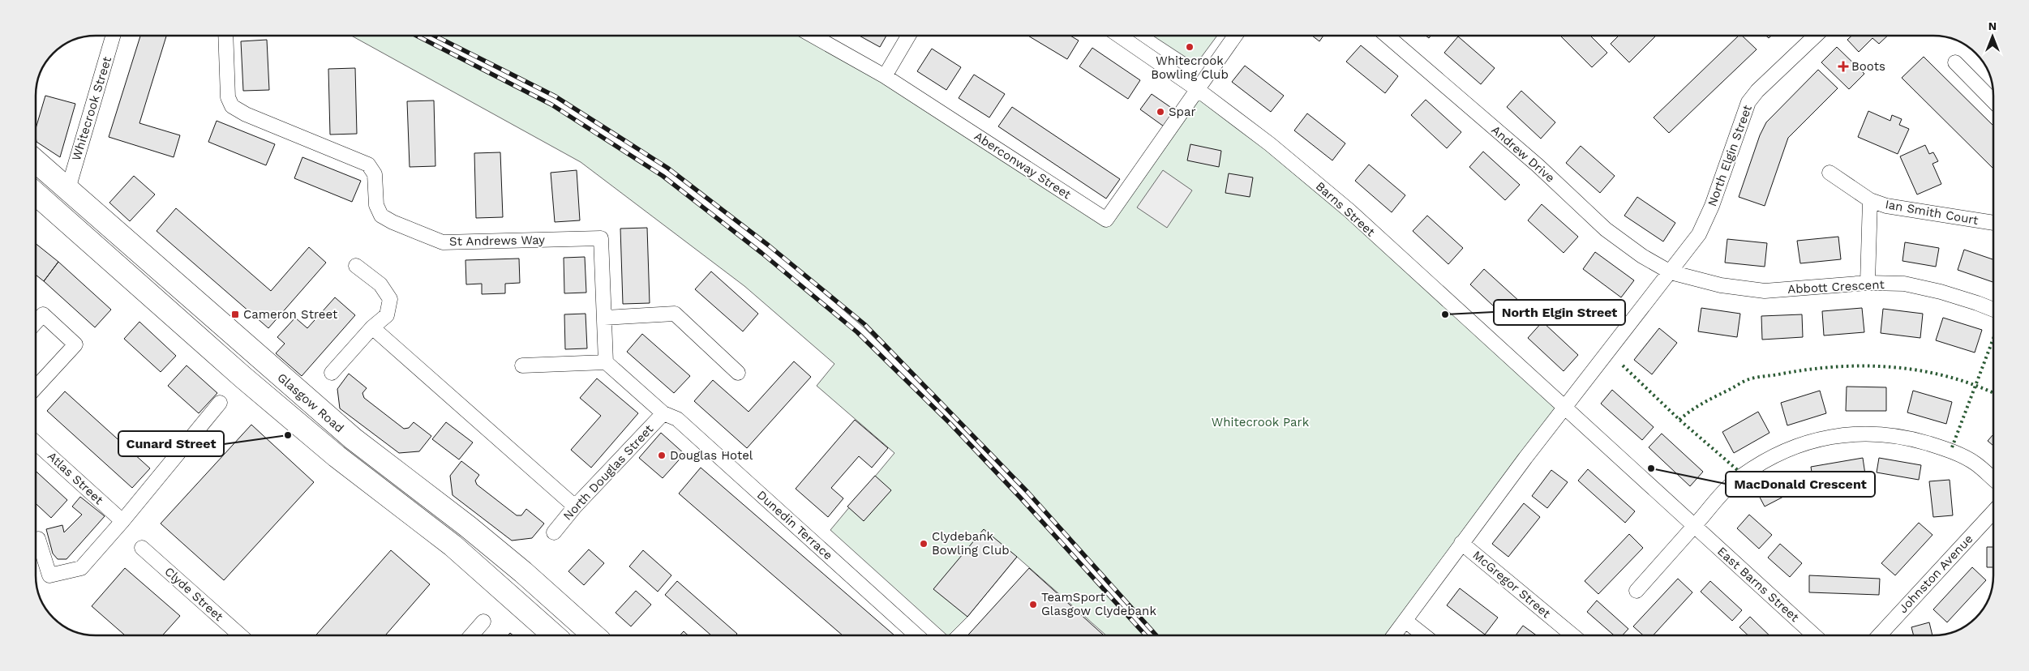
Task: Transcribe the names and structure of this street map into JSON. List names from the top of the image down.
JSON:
{
  "streets": {
    "main road": ["Glasgow Road"],
    "street": [
      "Whitecrook Street",
      "Andrew Drive",
      "North Elgin Street",
      "Aberconway Street",
      "Barns Street",
      "Ian Smith Court",
      "St Andrews Way",
      "Abbott Crescent",
      "North Douglas Street",
      "Atlas Street",
      "Dunedin Terrace",
      "Johnston Avenue",
      "McGregor Street",
      "East Barns Street",
      "Clyde Street"
    ]
  },
  "crossings": [
    ["Whitecrook Street", "Glasgow Road"],
    ["Andrew Drive", "North Elgin Street"],
    ["Andrew Drive", "Abbott Crescent"],
    ["North Elgin Street", "Barns Street"],
    ["North Elgin Street", "Abbott Crescent"],
    ["North Elgin Street", "McGregor Street"],
    ["North Elgin Street", "East Barns Street"],
    ["Aberconway Street", "Barns Street"],
    ["Barns Street", "East Barns Street"],
    ["Ian Smith Court", "Abbott Crescent"],
    ["North Douglas Street", "Dunedin Terrace"]
  ],
  "parks": ["Whitecrook Park"],
  "places": {
    "other": [
      "Whitecrook Bowling Club",
      "Spar",
      "North Elgin Street",
      "Cunard Street",
      "Douglas Hotel",
      "MacDonald Crescent",
      "Clydebank Bowling Club",
      "TeamSport Glasgow Clydebank"
    ],
    "health": ["Boots"],
    "transit": ["Cameron Street"]
  },
  "north": "top"
}
